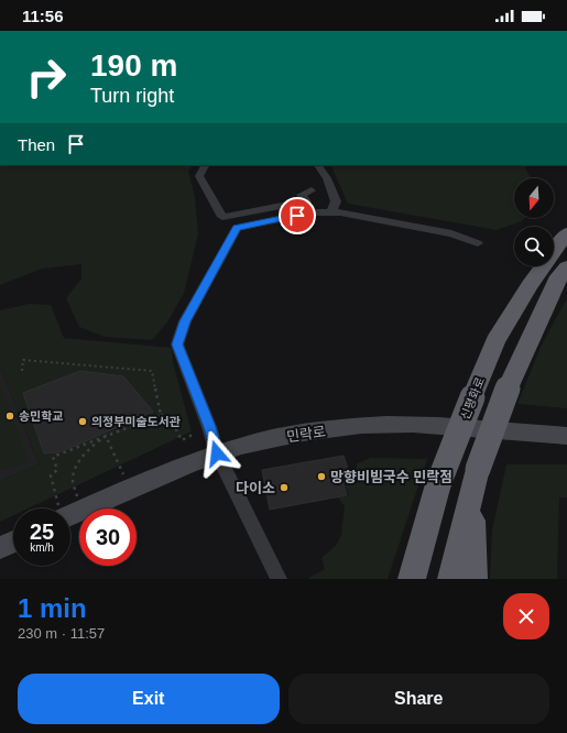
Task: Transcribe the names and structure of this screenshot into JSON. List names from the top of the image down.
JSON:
{
  "streets": {
    "highway": ["신평화로"],
    "main road": ["민락로"]
  },
  "places": [
    "송민학교",
    "의정부미술도서관",
    "망향비빔국수 민락점",
    "다이소"
  ],
  "north": "bottom",
  "page": {
    "status": "11:56",
    "turn": ["190 m", "Turn right"],
    "then": "Then",
    "speed": "25 km/h",
    "limit": "30",
    "heading": ["1 min", "230 m · 11:57"],
    "buttons": ["Exit", "Share"]
  }
}
